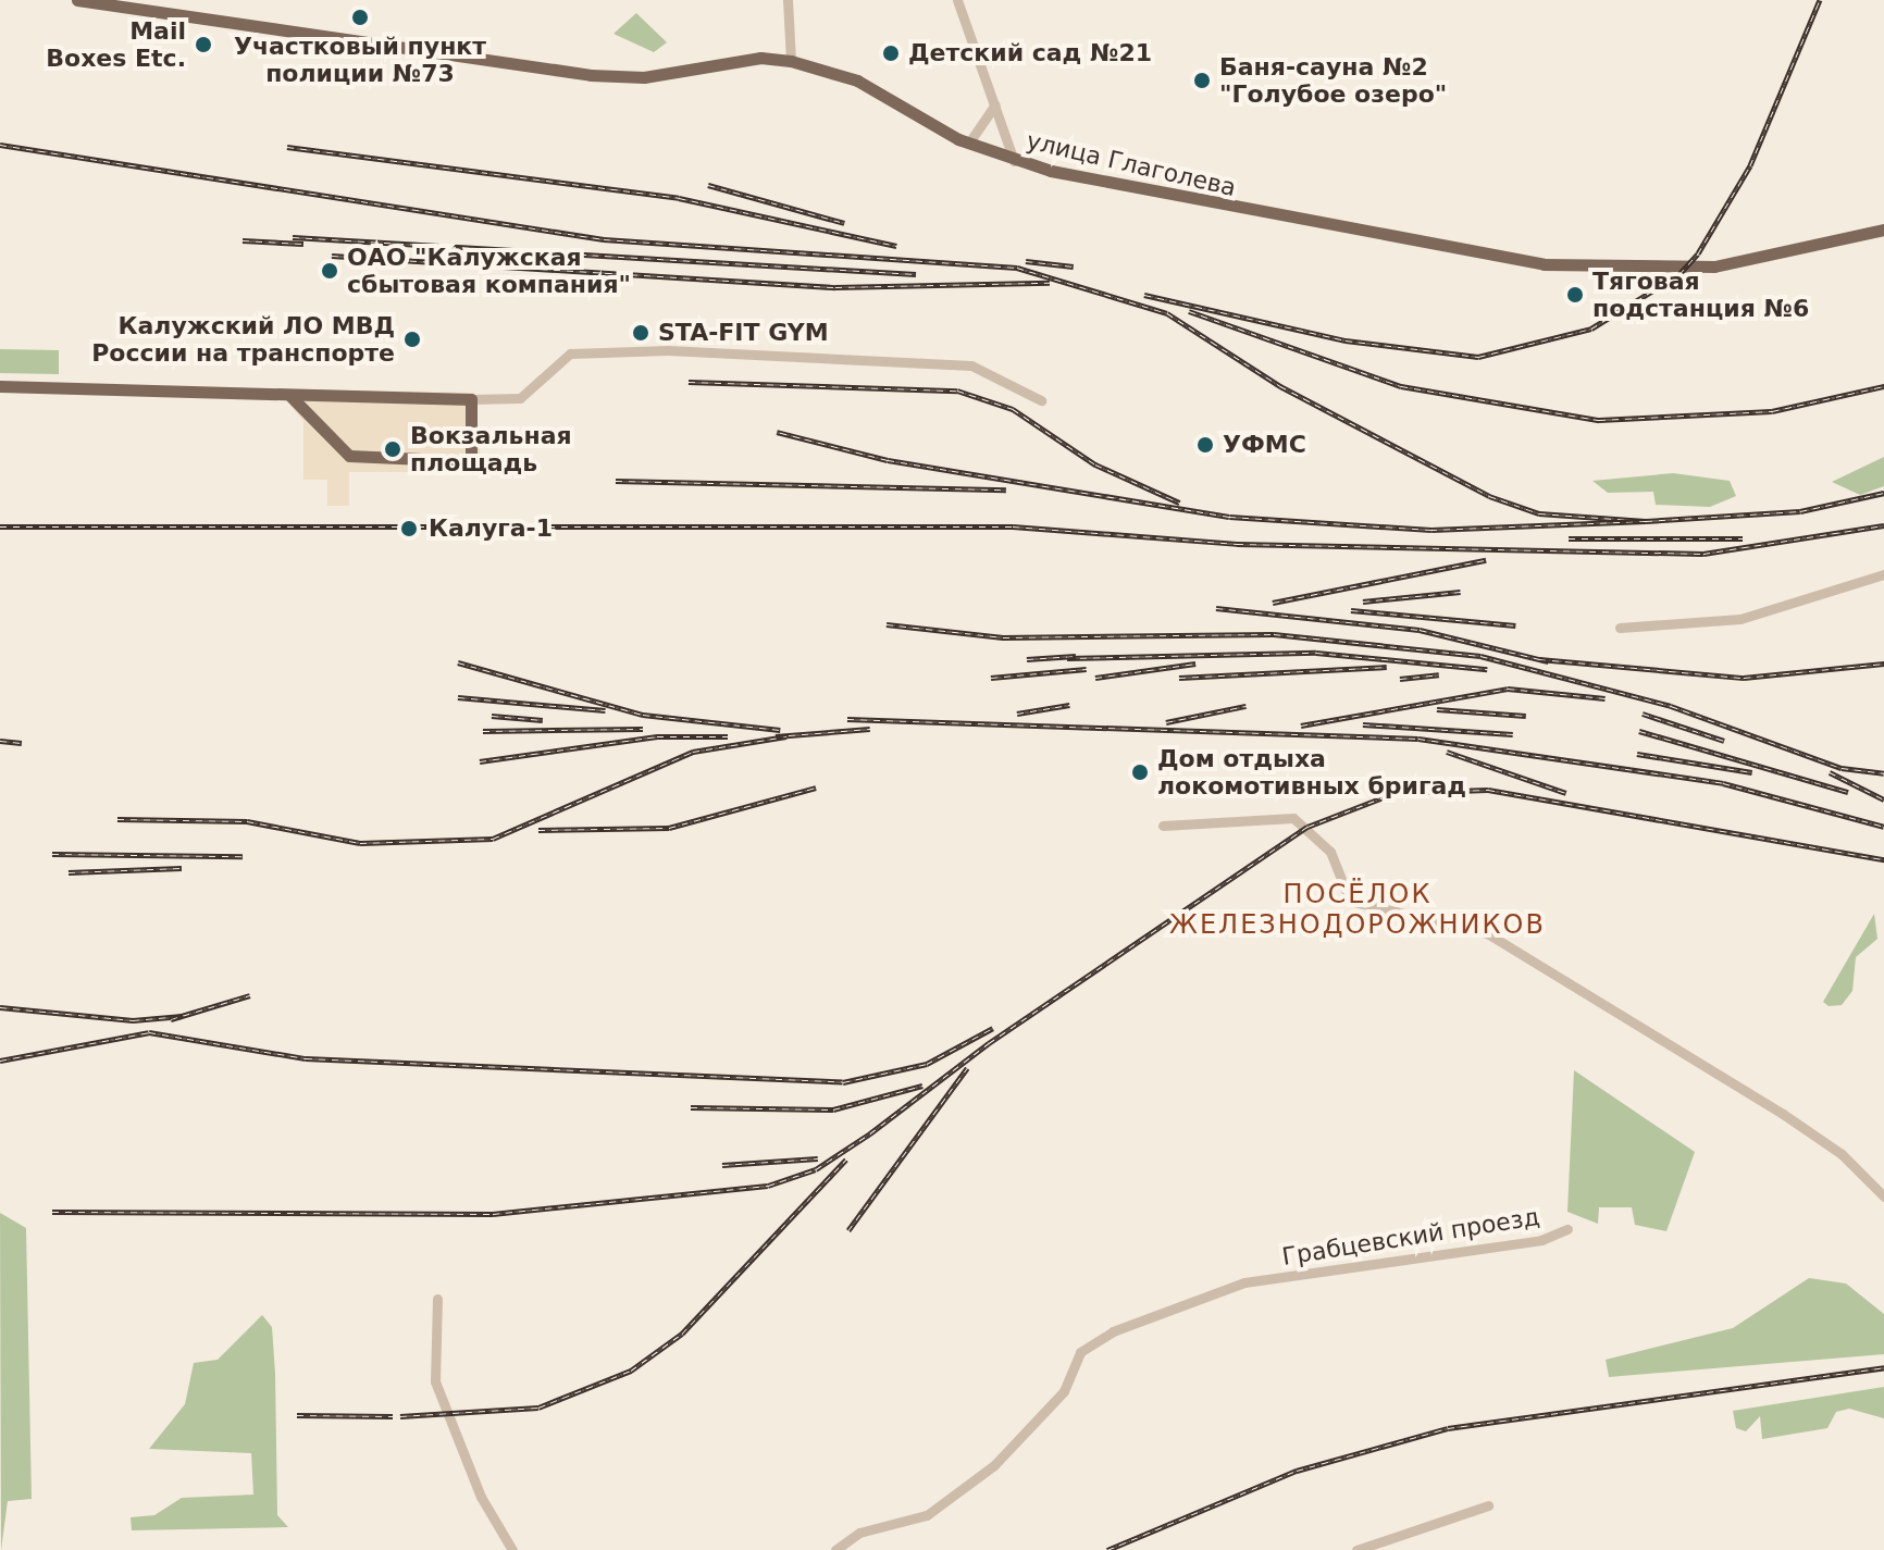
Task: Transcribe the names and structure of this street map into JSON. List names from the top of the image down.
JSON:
{
  "streets": {
    "main road": ["улица Глаголева"],
    "street": ["Грабцевский проезд"]
  },
  "districts": ["ПОСЁЛОК ЖЕЛЕЗНОДОРОЖНИКОВ"],
  "places": [
    "Участковый пункт полиции №73",
    "Mail Boxes Etc.",
    "Детский сад №21",
    "Баня-сауна №2 \"Голубое озеро\"",
    "ОАО \"Калужская сбытовая компания\"",
    "Тяговая подстанция №6",
    "STA-FIT GYM",
    "Калужский ЛО МВД России на транспорте",
    "УФМС",
    "Вокзальная площадь",
    "Калуга-1",
    "Дом отдыха локомотивных бригад"
  ]
}
